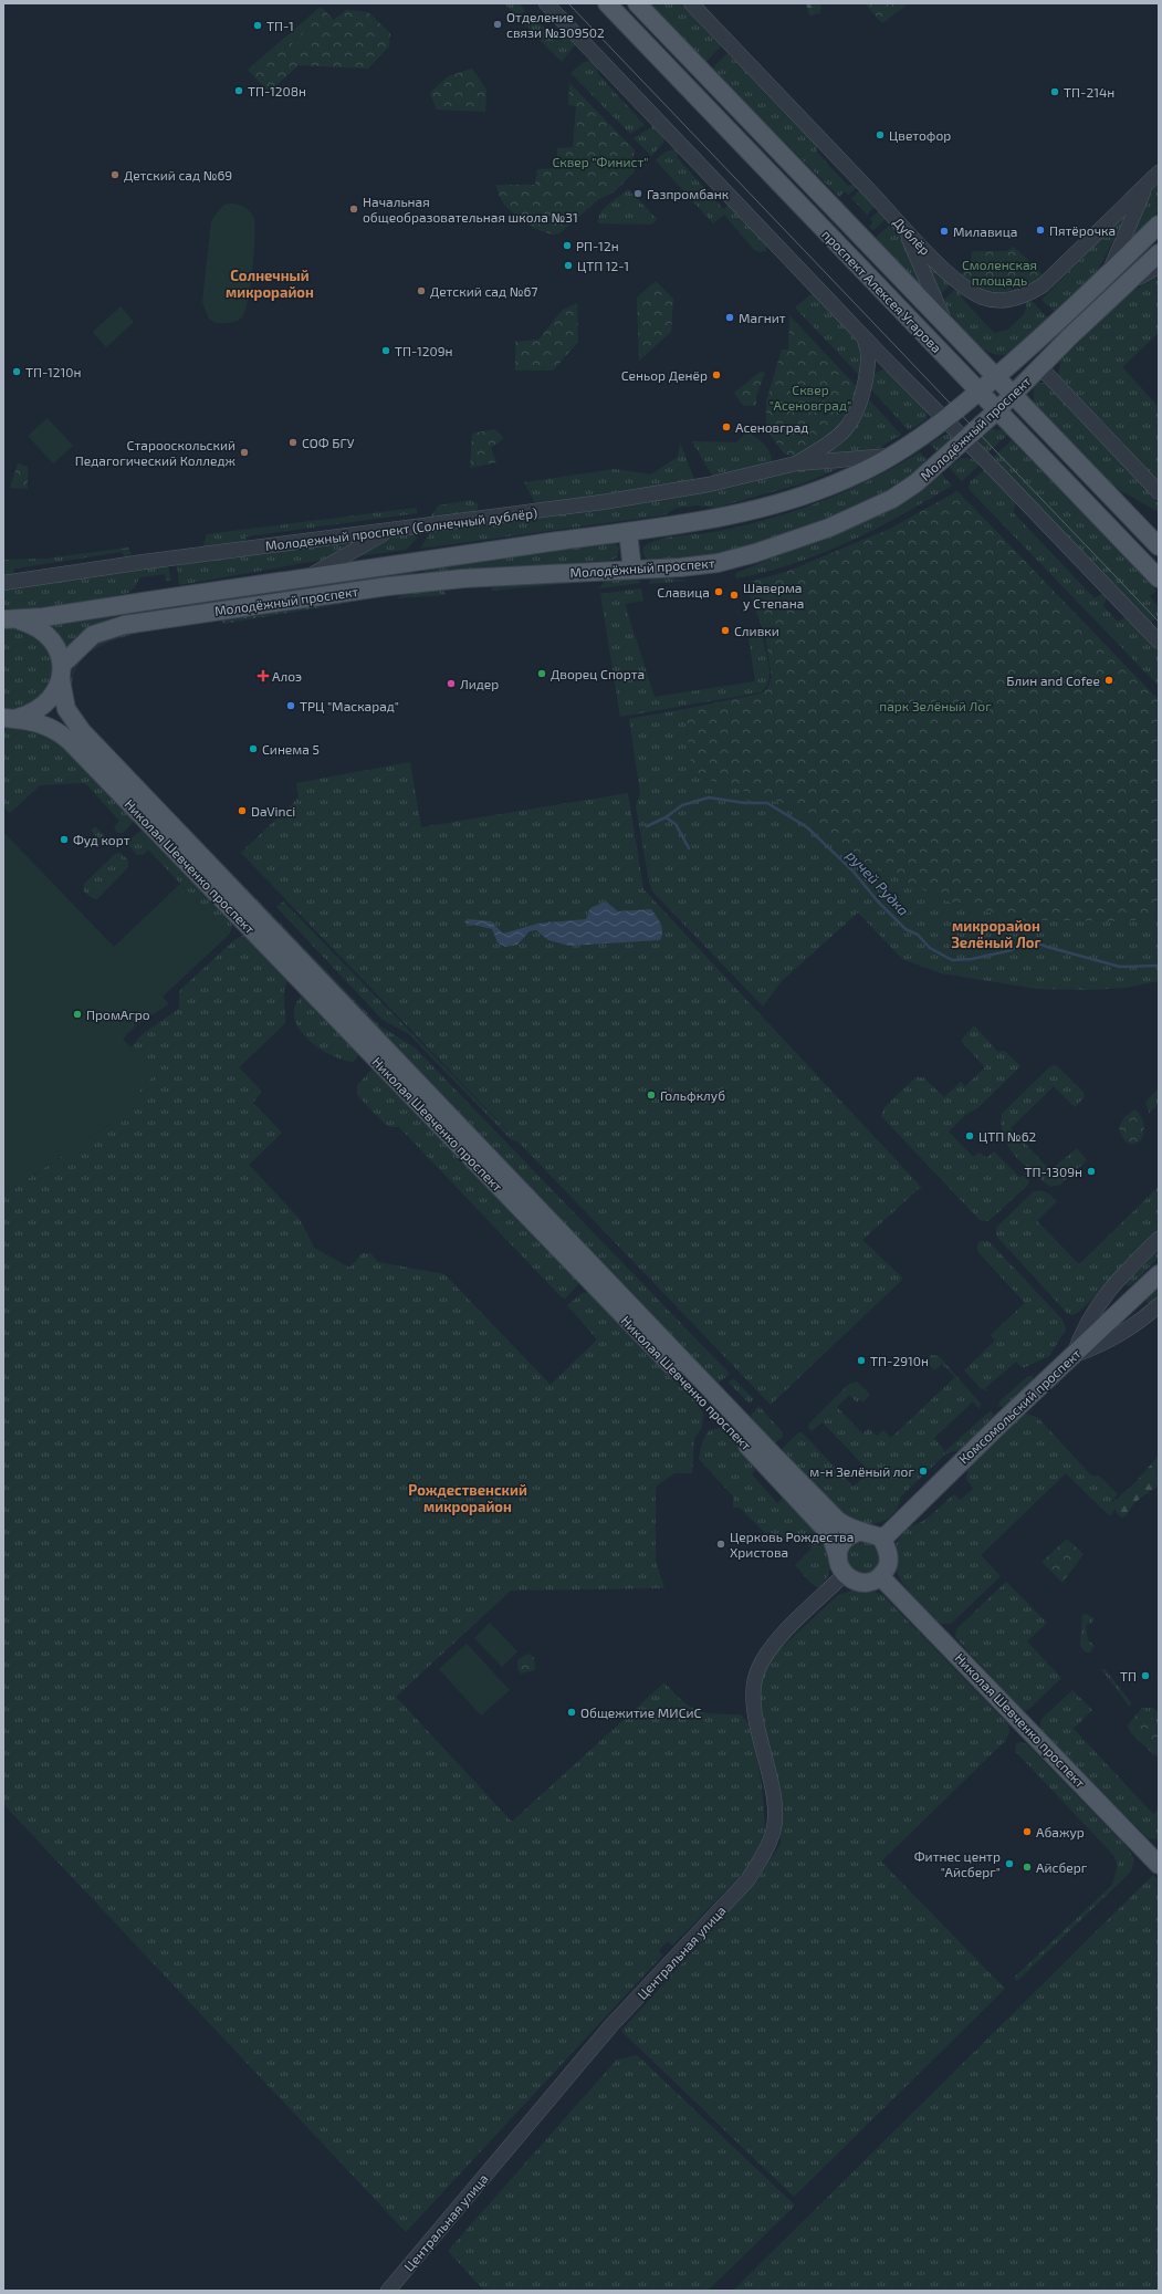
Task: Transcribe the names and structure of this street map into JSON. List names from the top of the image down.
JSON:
{
  "streets": {
    "main road": [
      "проспект Алексея Угарова",
      "Молодёжный проспект",
      "Николая Шевченко проспект",
      "Комсомольский проспект"
    ],
    "street": ["Дублёр", "Молодежный проспект (Солнечный дублёр)", "Центральная улица"]
  },
  "crossings": [
    ["Дублёр", "Молодёжный проспект"],
    ["проспект Алексея Угарова", "Молодёжный проспект"],
    ["Молодёжный проспект", "Молодежный проспект (Солнечный дублёр)"],
    ["Молодёжный проспект", "Николая Шевченко проспект"],
    ["Николая Шевченко проспект", "Комсомольский проспект"],
    ["Николая Шевченко проспект", "Центральная улица"],
    ["Комсомольский проспект", "Центральная улица"]
  ],
  "districts": ["Солнечный микрорайон", "микрорайон Зелёный Лог", "Рождественский микрорайон"],
  "water": ["ручей Рудка"],
  "parks": [
    "Сквер \"Финист\"",
    "Смоленская площадь",
    "Сквер \"Асеновград\"",
    "парк Зелёный Лог"
  ],
  "places": {
    "other": [
      "Отделение связи №309502",
      "ТП-1",
      "ТП-1208н",
      "ТП-214н",
      "Цветофор",
      "Детский сад №69",
      "Газпромбанк",
      "Начальная общеобразовательная школа №31",
      "Пятёрочка",
      "Милавица",
      "РП-12н",
      "ЦТП 12-1",
      "Детский сад №67",
      "Магнит",
      "ТП-1209н",
      "ТП-1210н",
      "Сеньор Денёр",
      "Асеновград",
      "СОФ БГУ",
      "Старооскольский Педагогический Колледж",
      "Славица",
      "Шаверма у Степана",
      "Сливки",
      "Дворец Спорта",
      "Блин and Cofee",
      "Лидер",
      "ТРЦ \"Маскарад\"",
      "Синема 5",
      "DaVinci",
      "Фуд корт",
      "ПромАгро",
      "Гольфклуб",
      "ЦТП №62",
      "ТП-1309н",
      "ТП-2910н",
      "м-н Зелёный лог",
      "Церковь Рождества Христова",
      "ТП",
      "Общежитие МИСиС",
      "Абажур",
      "Фитнес центр \"Айсберг\"",
      "Айсберг"
    ],
    "health": ["Алоэ"]
  }
}
